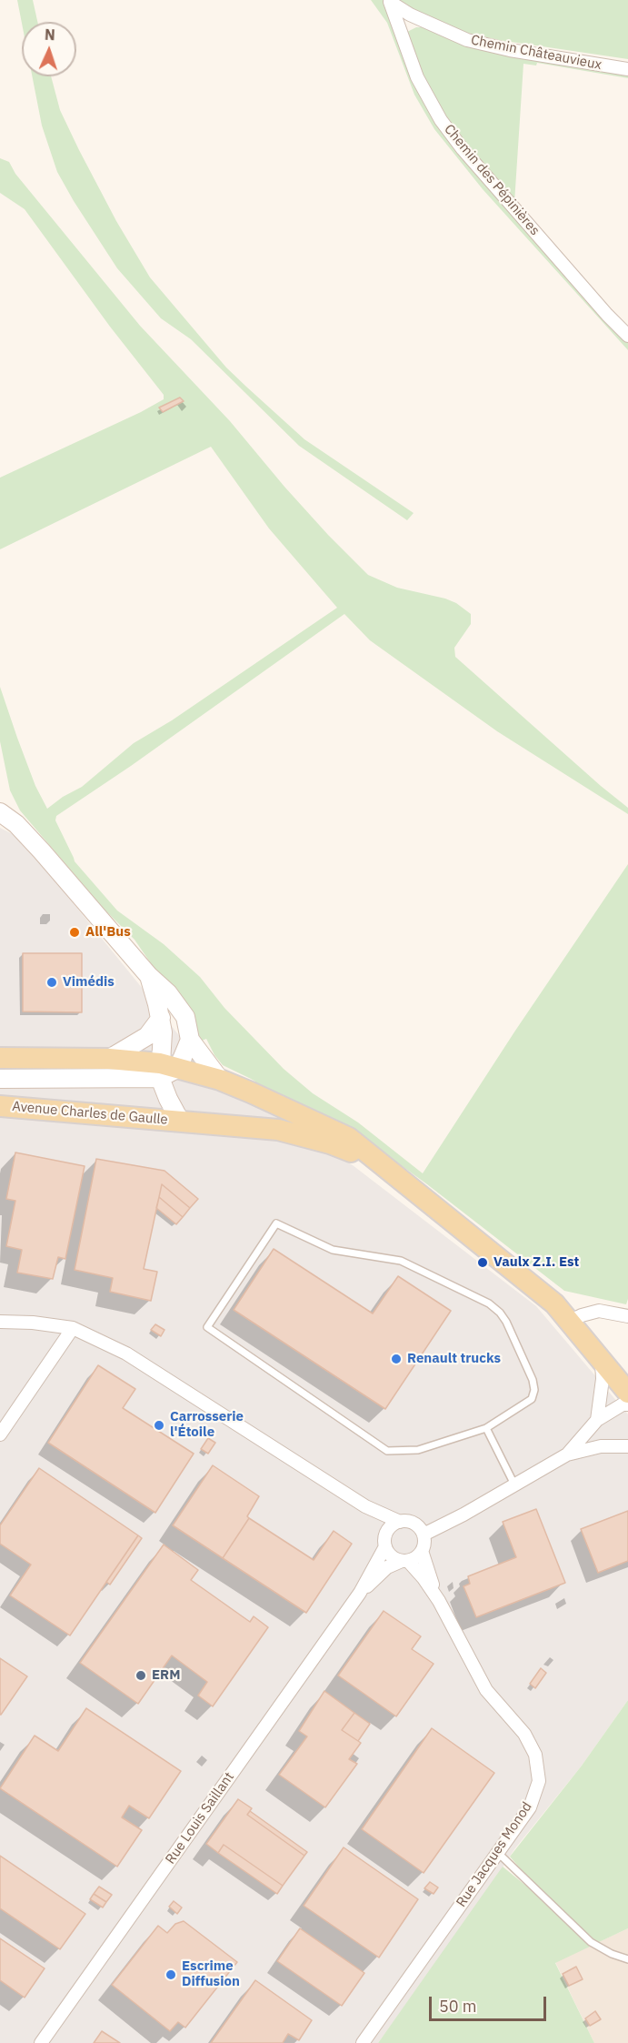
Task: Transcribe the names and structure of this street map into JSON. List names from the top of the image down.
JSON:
{
  "streets": {
    "main road": ["Avenue Charles de Gaulle"],
    "street": [
      "Chemin Châteauvieux",
      "Chemin des Pépinières",
      "Rue Louis Saillant",
      "Rue Jacques Monod"
    ]
  },
  "crossings": [
    ["Chemin Châteauvieux", "Chemin des Pépinières"],
    ["Rue Louis Saillant", "Rue Jacques Monod"]
  ],
  "places": [
    "All'Bus",
    "Vimédis",
    "Vaulx Z.I. Est",
    "Renault trucks",
    "Carrosserie l'Étoile",
    "ERM",
    "Escrime Diffusion"
  ],
  "scale_bar": "50 m",
  "north": "top"
}
